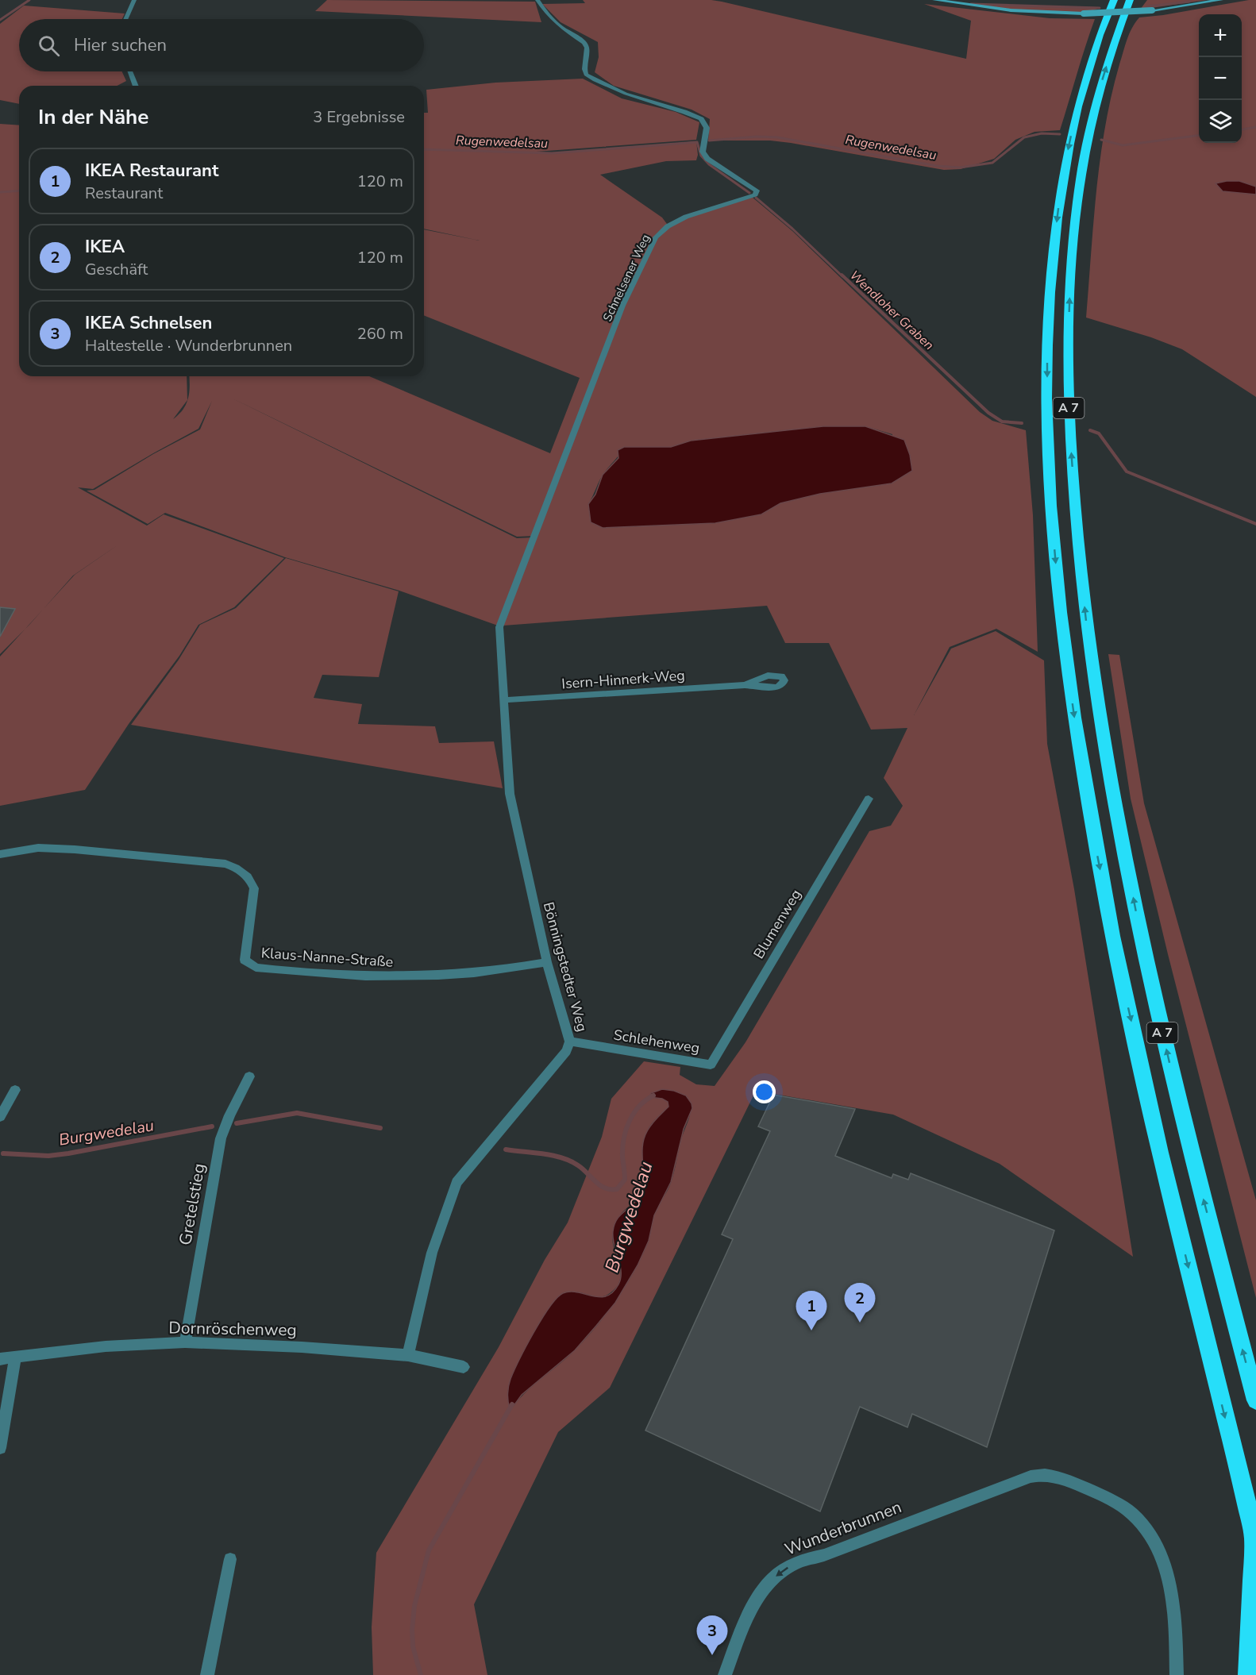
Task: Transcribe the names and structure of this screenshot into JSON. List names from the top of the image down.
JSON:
{
  "streets": {
    "highway": ["A 7"],
    "street": [
      "Schnelsener Weg",
      "Isern-Hinnerk-Weg",
      "Blumenweg",
      "Klaus-Nanne-Straße",
      "Bönningstedter Weg",
      "Schlehenweg",
      "Gretelstieg",
      "Dornröschenweg",
      "Wunderbrunnen"
    ]
  },
  "crossings": [
    ["Schnelsener Weg", "Bönningstedter Weg"],
    ["Isern-Hinnerk-Weg", "Bönningstedter Weg"],
    ["Blumenweg", "Schlehenweg"],
    ["Klaus-Nanne-Straße", "Bönningstedter Weg"],
    ["Bönningstedter Weg", "Schlehenweg"],
    ["Bönningstedter Weg", "Dornröschenweg"],
    ["Gretelstieg", "Dornröschenweg"]
  ],
  "water": ["Rugenwedelsau", "Wendloher Graben", "Burgwedelau"],
  "page": {
    "map_buttons": ["+", "−"],
    "search": "Hier suchen",
    "heading": ["In der Nähe", "3 Ergebnisse"],
    "list": [
      {
        "mark": "1",
        "name": "IKEA Restaurant",
        "note": "Restaurant",
        "value": "120 m"
      },
      {
        "mark": "2",
        "name": "IKEA",
        "note": "Geschäft",
        "value": "120 m"
      },
      {
        "mark": "3",
        "name": "IKEA Schnelsen",
        "note": "Haltestelle · Wunderbrunnen",
        "value": "260 m"
      }
    ],
    "pins": ["2", "1", "3"]
  }
}
